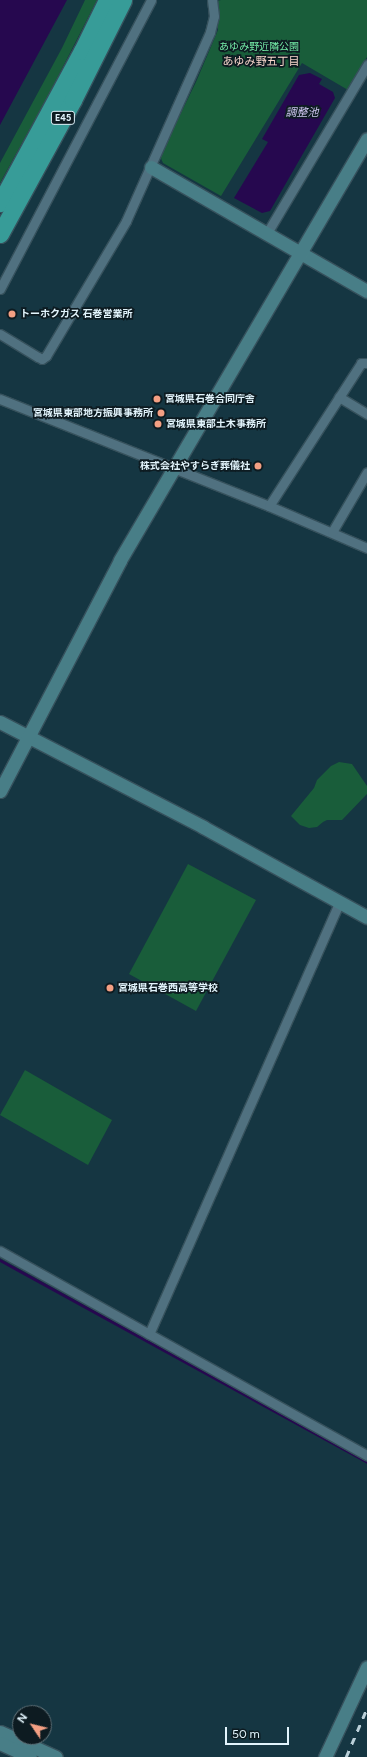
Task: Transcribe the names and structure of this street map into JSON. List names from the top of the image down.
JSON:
{
  "streets": {
    "highway": ["E45"]
  },
  "districts": ["あゆみ野五丁目"],
  "water": ["調整池"],
  "parks": ["あゆみ野近隣公園"],
  "places": [
    "トーホクガス 石巻営業所",
    "宮城県石巻合同庁舎",
    "宮城県東部地方振興事務所",
    "宮城県東部土木事務所",
    "株式会社やすらぎ葬儀社",
    "宮城県石巻西高等学校"
  ],
  "scale_bar": "50 m",
  "north": "top left"
}
